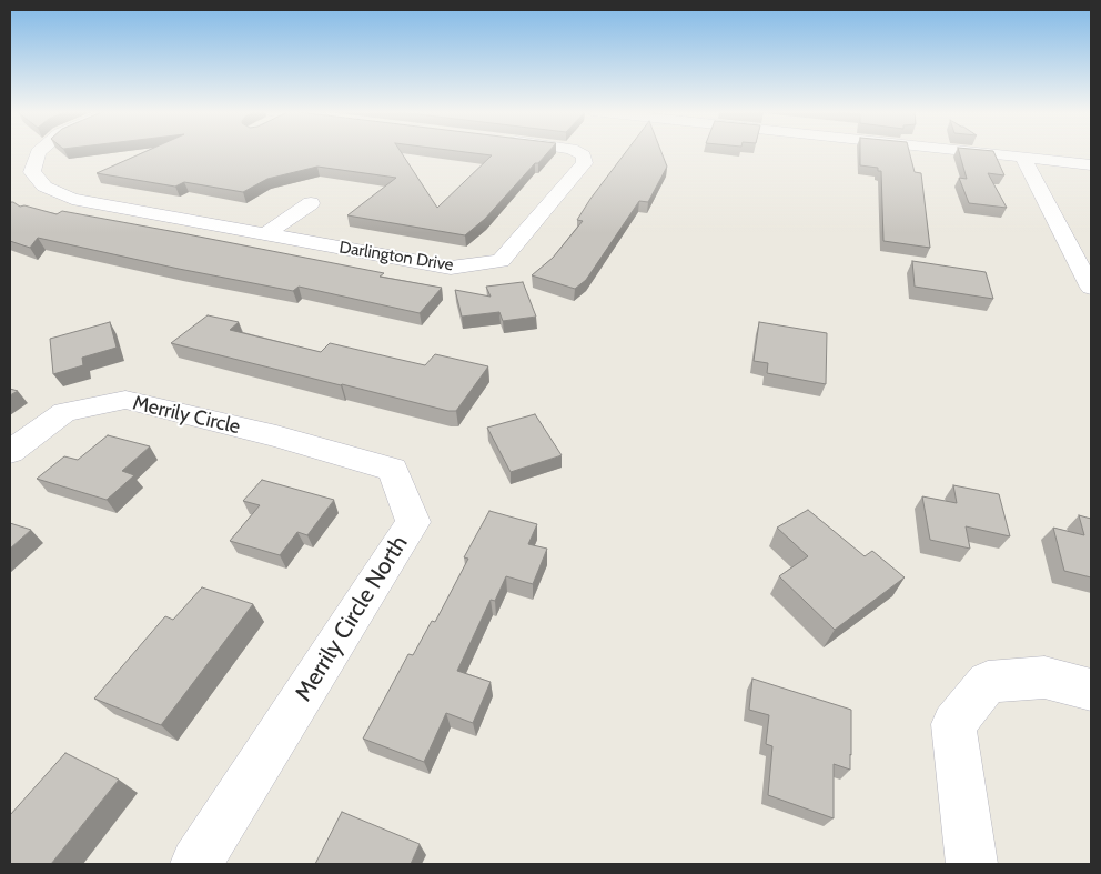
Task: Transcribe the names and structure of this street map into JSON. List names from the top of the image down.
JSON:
{
  "streets": {
    "street": ["Darlington Drive", "Merrily Circle", "Merrily Circle North"]
  },
  "crossings": [
    ["Merrily Circle", "Merrily Circle North"]
  ]
}
